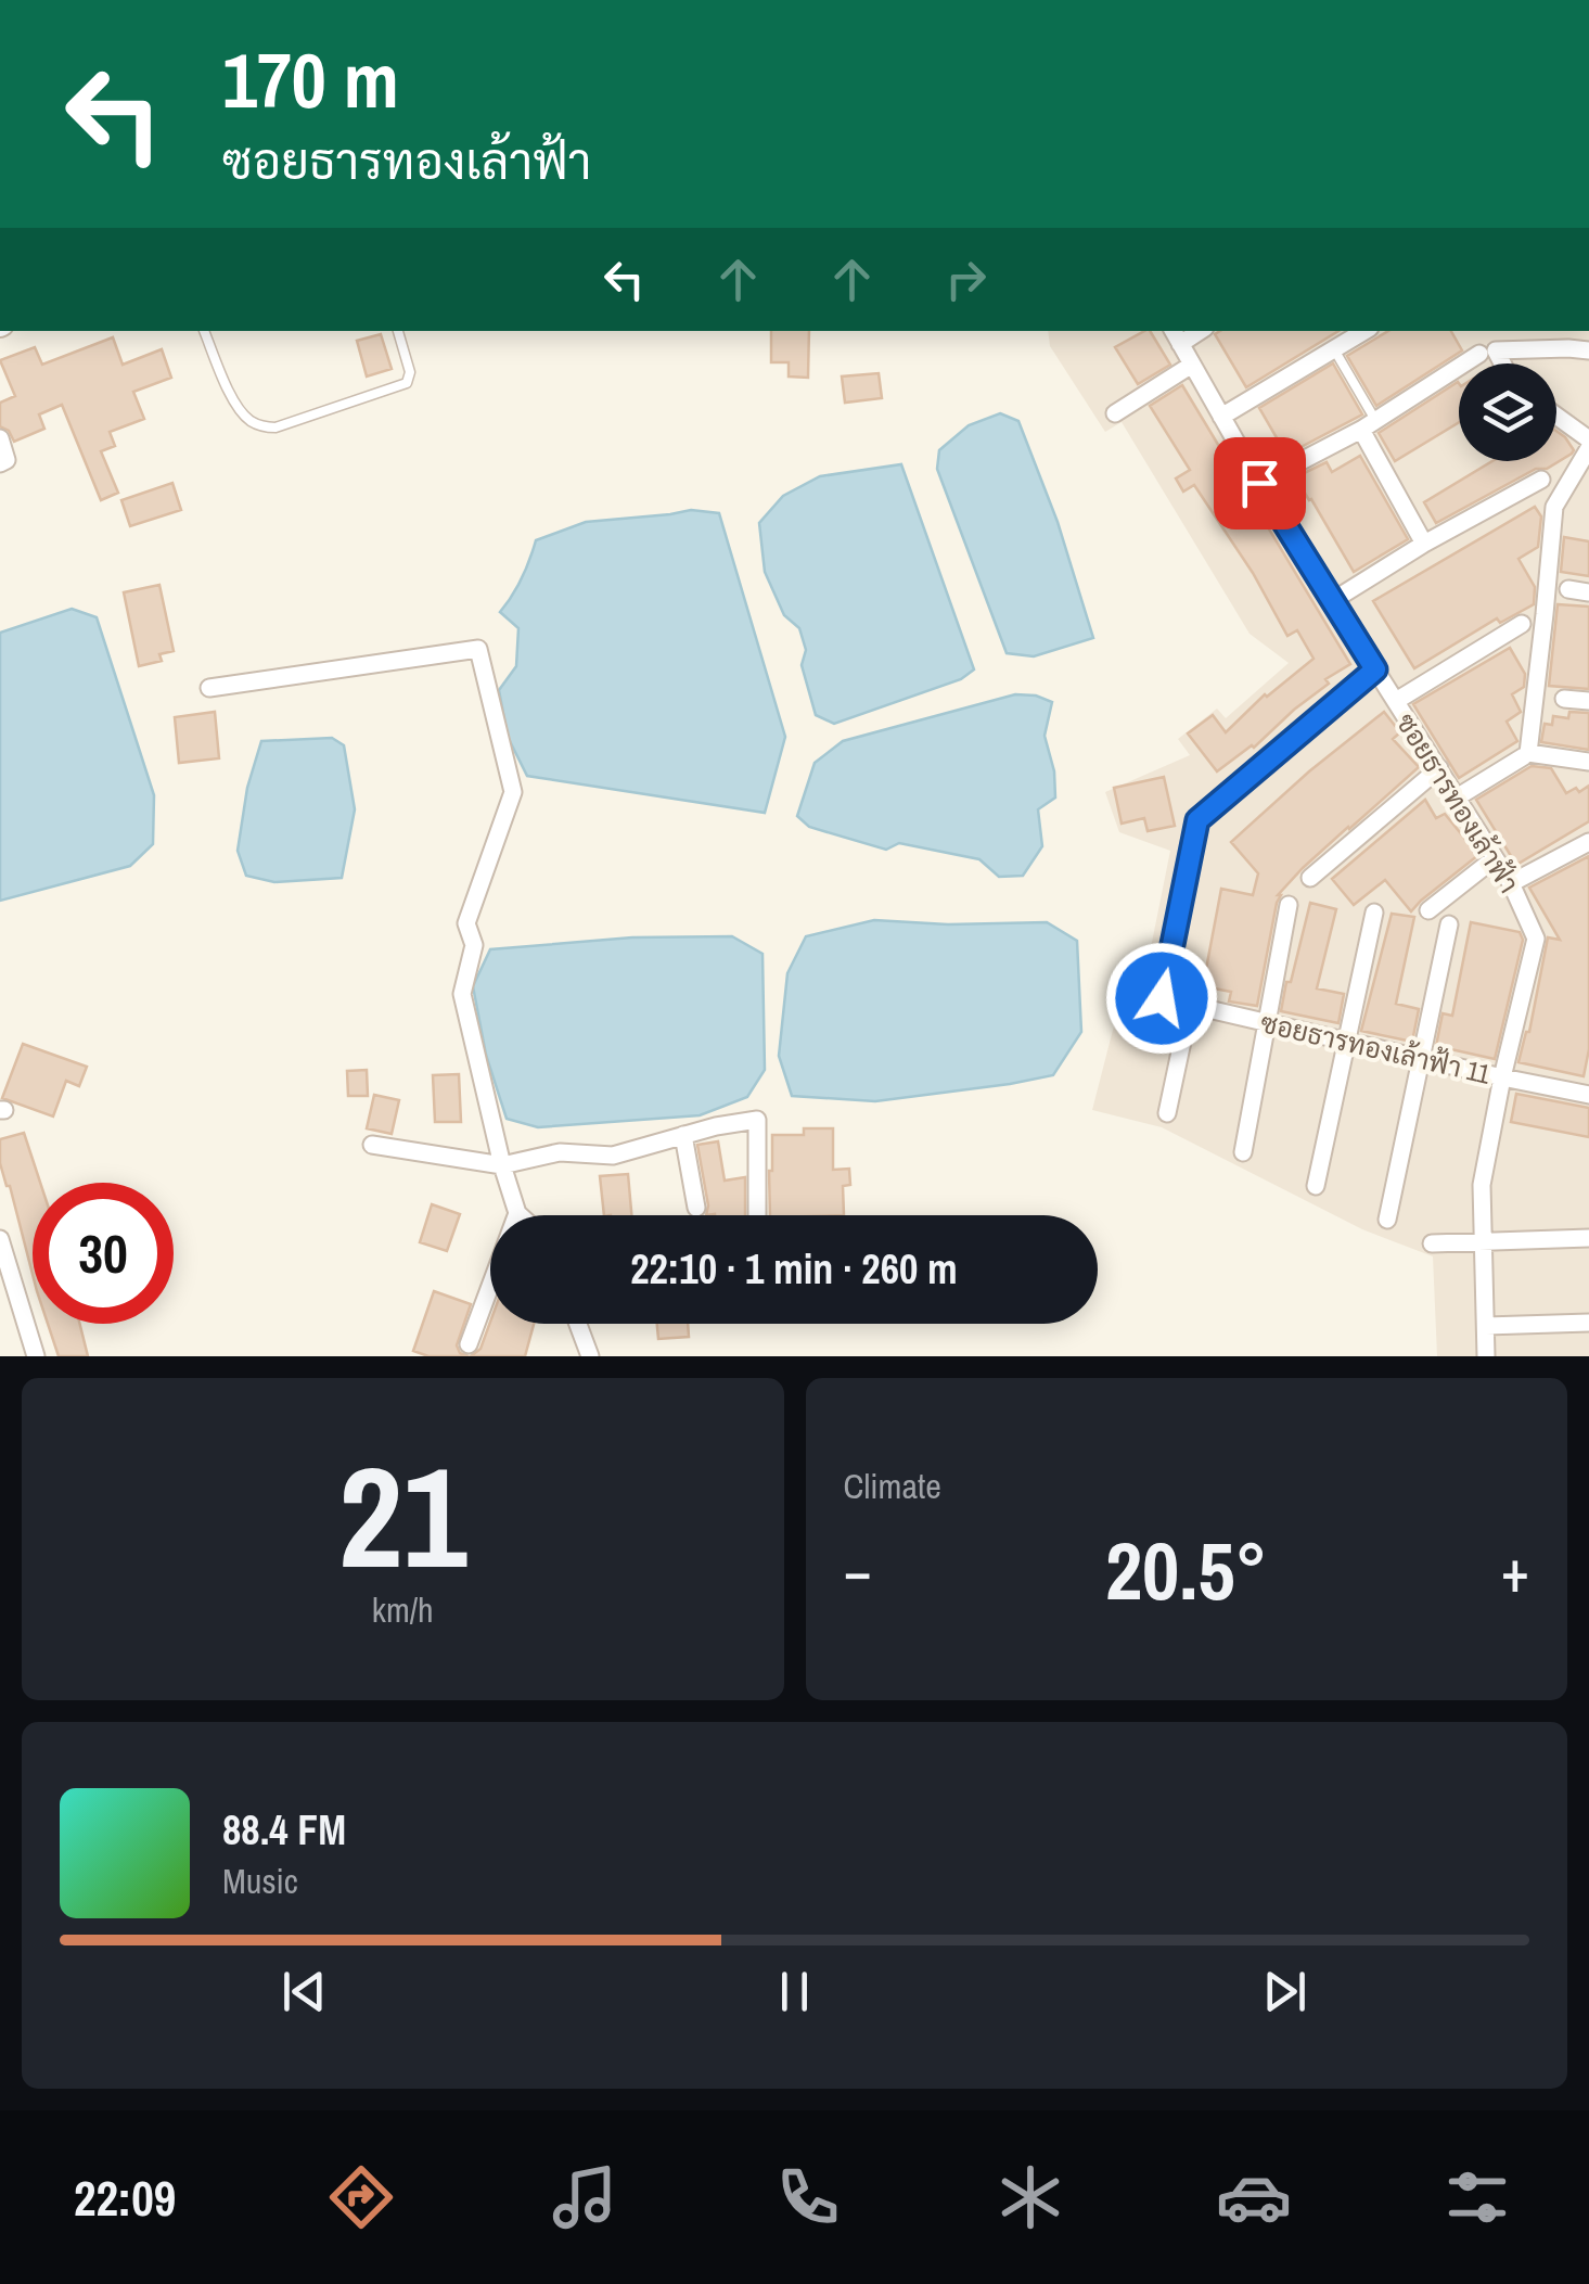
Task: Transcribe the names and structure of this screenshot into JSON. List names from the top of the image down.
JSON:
{
  "streets": {
    "street": ["ซอยธารทองเล้าฟ้า", "ซอยธารทองเล้าฟ้า 11"]
  },
  "crossings": [
    ["ซอยธารทองเล้าฟ้า", "ซอยธารทองเล้าฟ้า 11"]
  ],
  "page": {
    "turn": ["170 m", "ซอยธารทองเล้าฟ้า"],
    "limit": "30",
    "trip": "22:10 · 1 min · 260 m",
    "tile": [
      ["21", "km/h"],
      "Climate"
    ],
    "heat": ["−", "20.5°", "+"],
    "song": ["88.4 FM", "Music"],
    "tabs": "22:09"
  }
}
